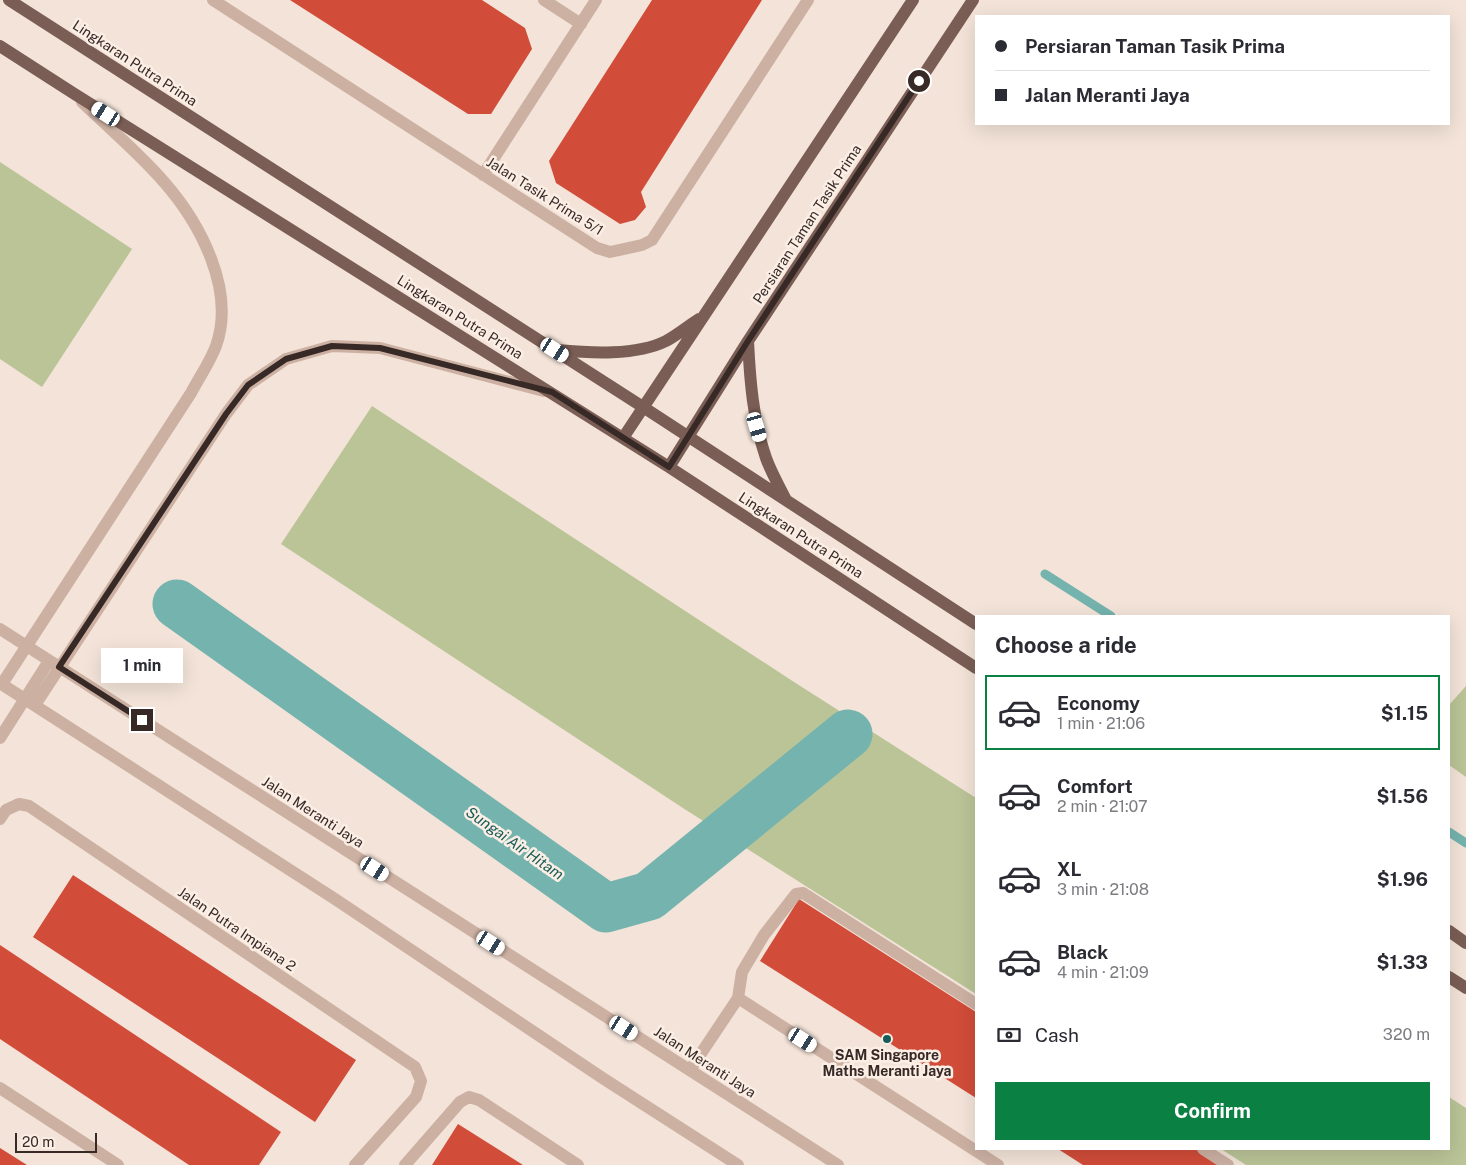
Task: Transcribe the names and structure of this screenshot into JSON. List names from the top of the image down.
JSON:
{
  "streets": {
    "main road": ["Lingkaran Putra Prima", "Persiaran Taman Tasik Prima"],
    "street": ["Jalan Tasik Prima 5/1", "Jalan Meranti Jaya", "Jalan Putra Impiana 2"]
  },
  "crossings": [
    ["Lingkaran Putra Prima", "Persiaran Taman Tasik Prima"]
  ],
  "water": ["Sungai Air Hitam"],
  "places": ["SAM Singapore Maths Meranti Jaya"],
  "scale_bar": "20 m",
  "page": {
    "banner": ["Persiaran Taman Tasik Prima", "Jalan Meranti Jaya"],
    "heading": "Choose a ride",
    "bubble": "1 min",
    "list": [
      {
        "name": "Economy",
        "note": "1 min · 21:06",
        "value": "$1.15"
      },
      {
        "name": "Comfort",
        "note": "2 min · 21:07",
        "value": "$1.56"
      },
      {
        "name": "XL",
        "note": "3 min · 21:08",
        "value": "$1.96"
      },
      {
        "name": "Black",
        "note": "4 min · 21:09",
        "value": "$1.33"
      }
    ],
    "pay": ["Cash", "320 m"],
    "buttons": "Confirm",
    "scale": "20 m"
  }
}
